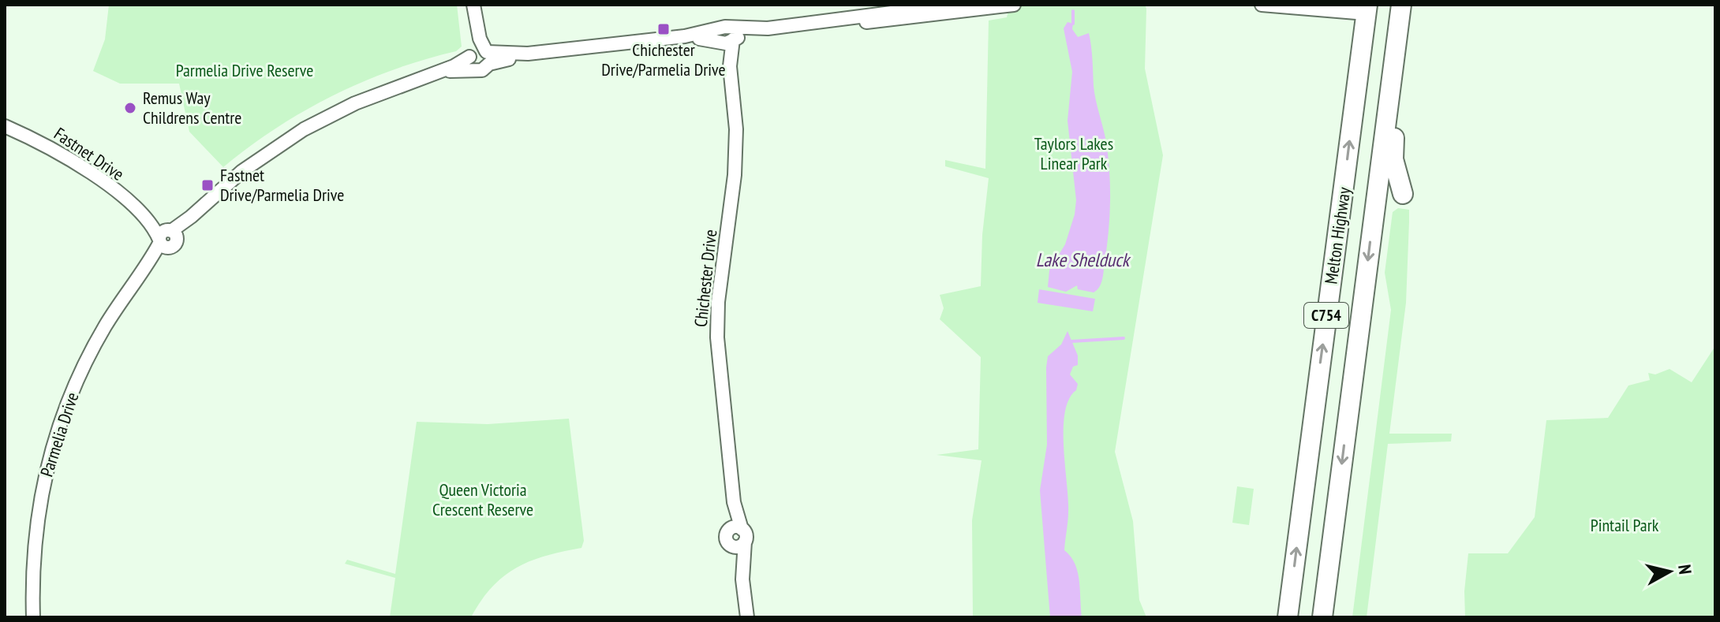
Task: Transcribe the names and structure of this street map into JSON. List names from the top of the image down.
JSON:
{
  "streets": {
    "highway": ["Melton Highway", "C754"],
    "street": ["Fastnet Drive", "Chichester Drive", "Parmelia Drive"]
  },
  "crossings": [
    ["Fastnet Drive", "Parmelia Drive"],
    ["Chichester Drive", "Parmelia Drive"]
  ],
  "water": ["Lake Shelduck"],
  "parks": [
    "Parmelia Drive Reserve",
    "Taylors Lakes Linear Park",
    "Queen Victoria Crescent Reserve",
    "Pintail Park"
  ],
  "places": {
    "transit": ["Chichester Drive/Parmelia Drive", "Fastnet Drive/Parmelia Drive"],
    "other": ["Remus Way Childrens Centre"]
  },
  "north": "right"
}
